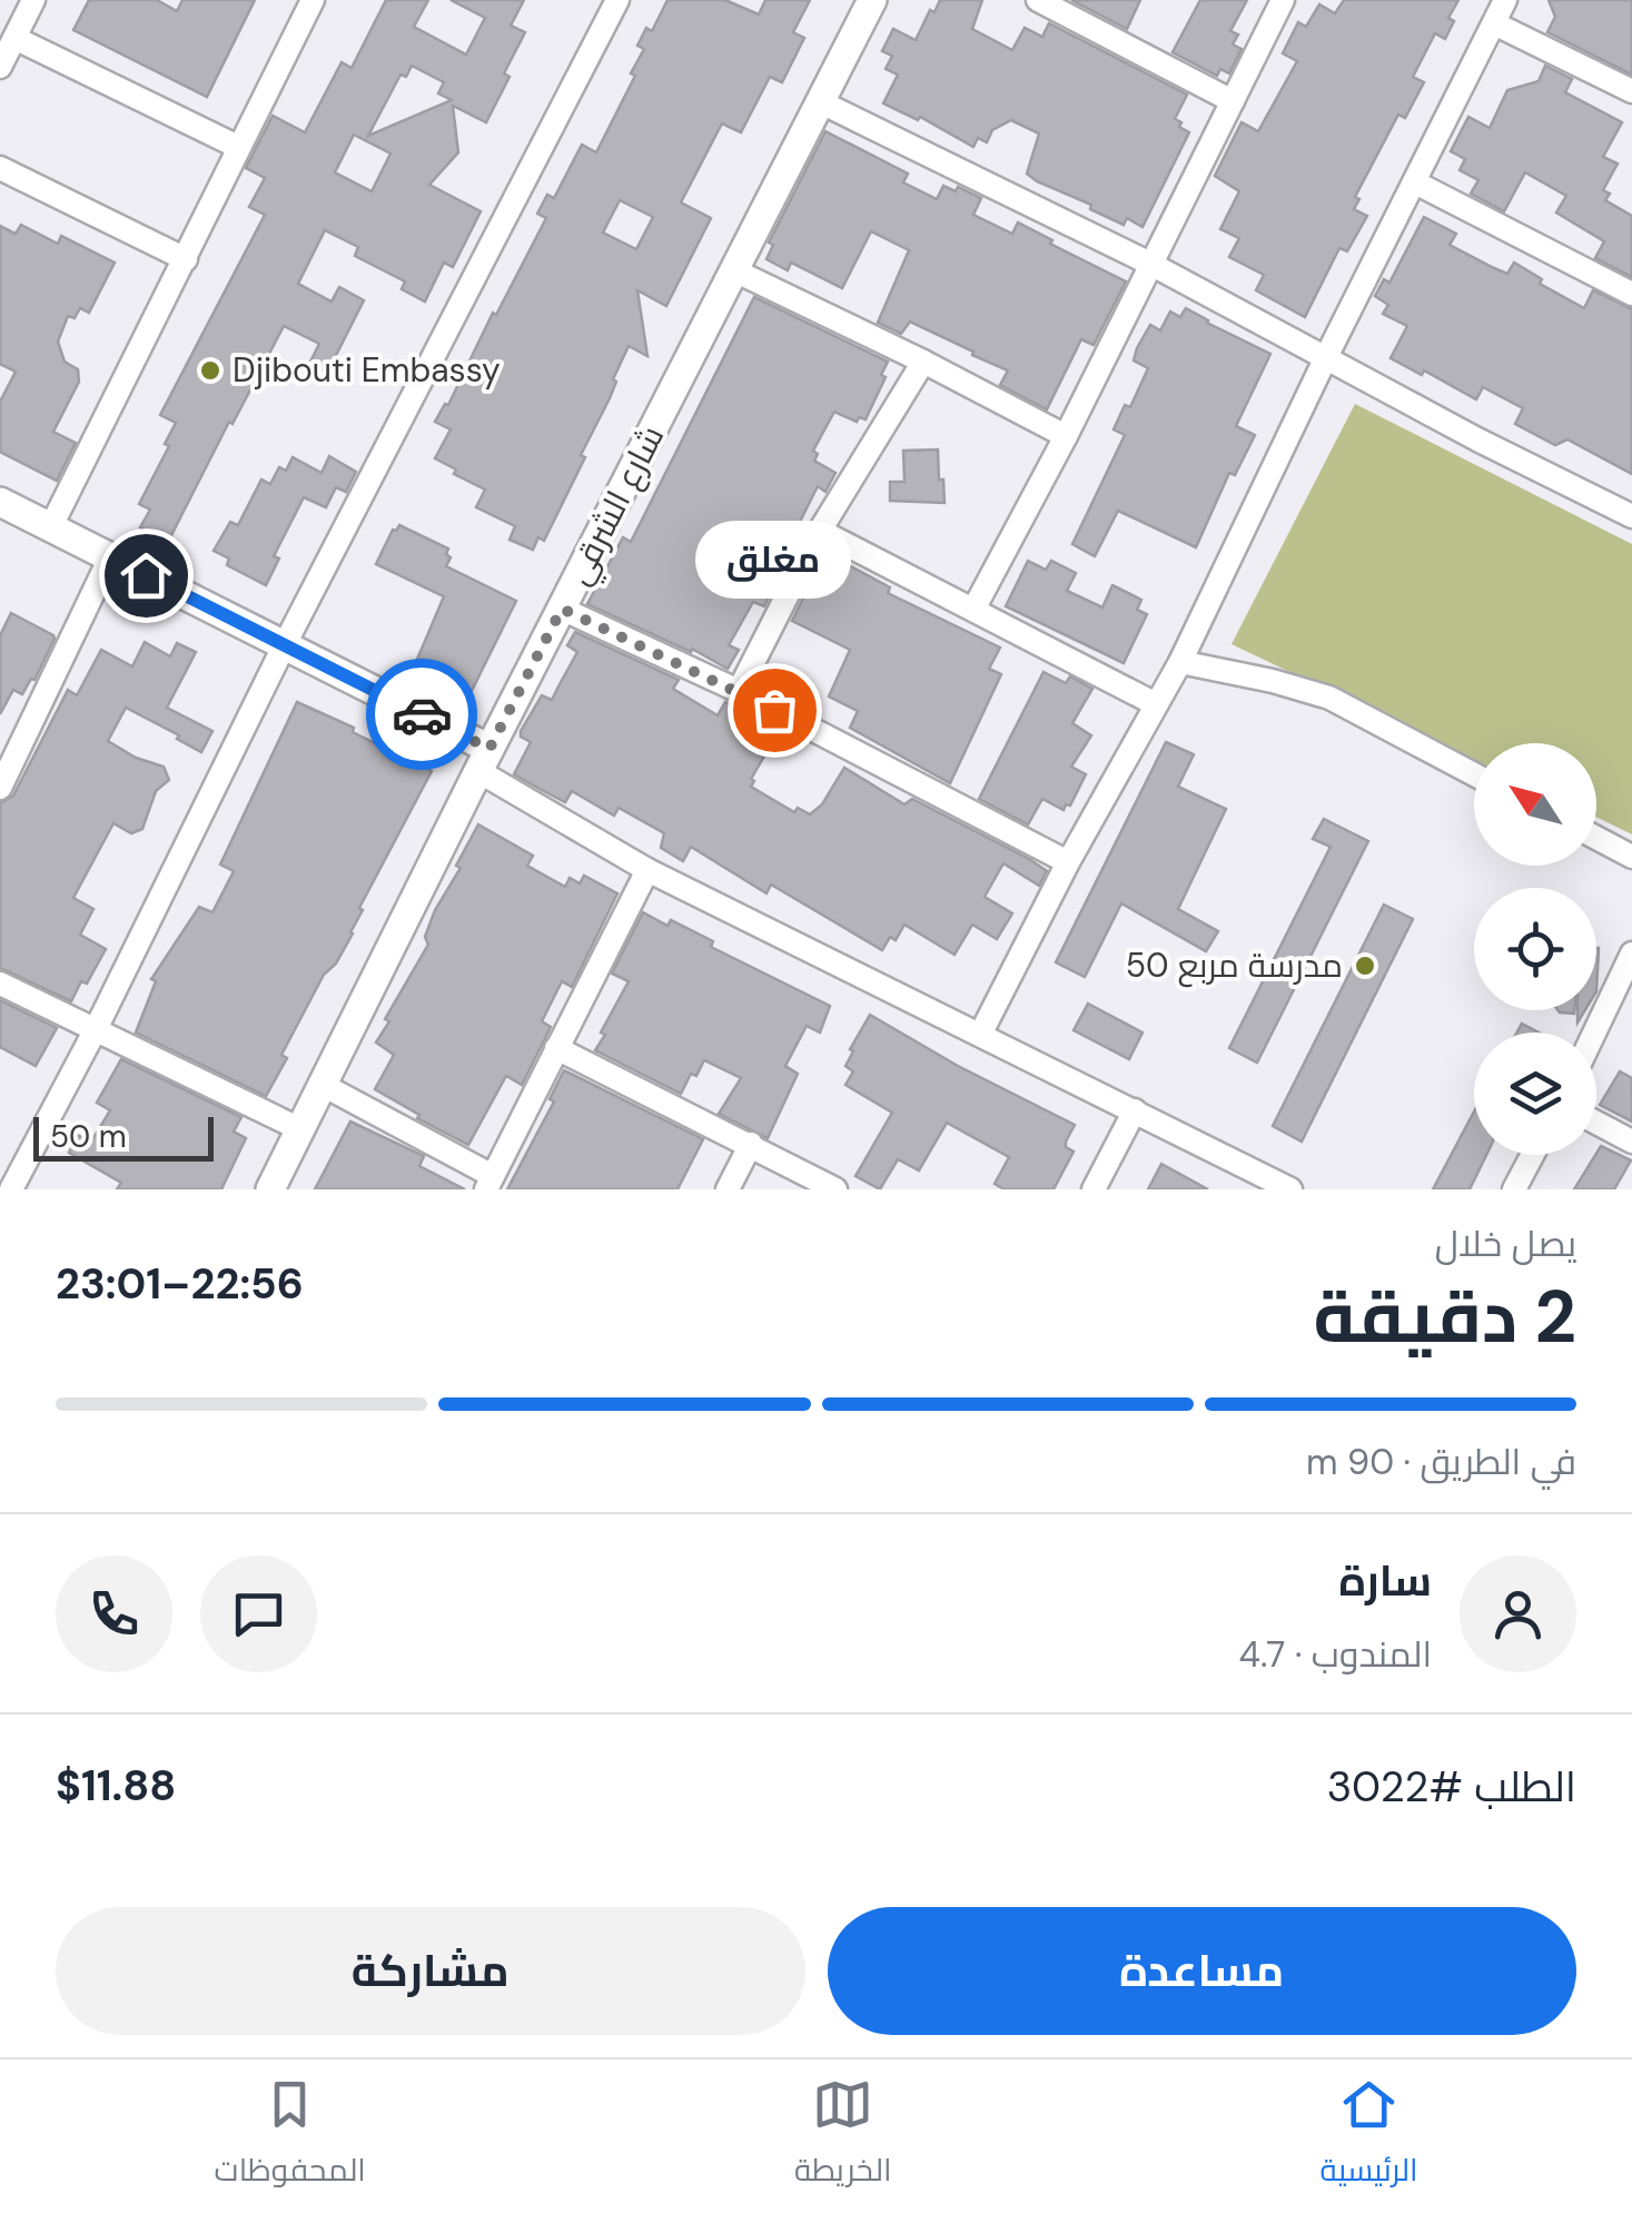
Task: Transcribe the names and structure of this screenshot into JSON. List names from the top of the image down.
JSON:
{
  "streets": {
    "street": ["شارع الشرقي"]
  },
  "places": ["Djibouti Embassy", "مغلق", "مدرسة مربع 50"],
  "scale_bar": "50 m",
  "north": "top left",
  "page": {
    "bubble": "مغلق",
    "scale": "50 m",
    "heading": ["2 دقيقة", "يصل خلال", "22:56–23:01"],
    "panel": [
      "سارة",
      "المندوب · 4.7",
      "الطلب #3022",
      "$11.88"
    ],
    "bar": "في الطريق · 90 m",
    "buttons": ["مساعدة", "مشاركة"],
    "tabs": ["الرئيسية", "الخريطة", "المحفوظات"]
  }
}
